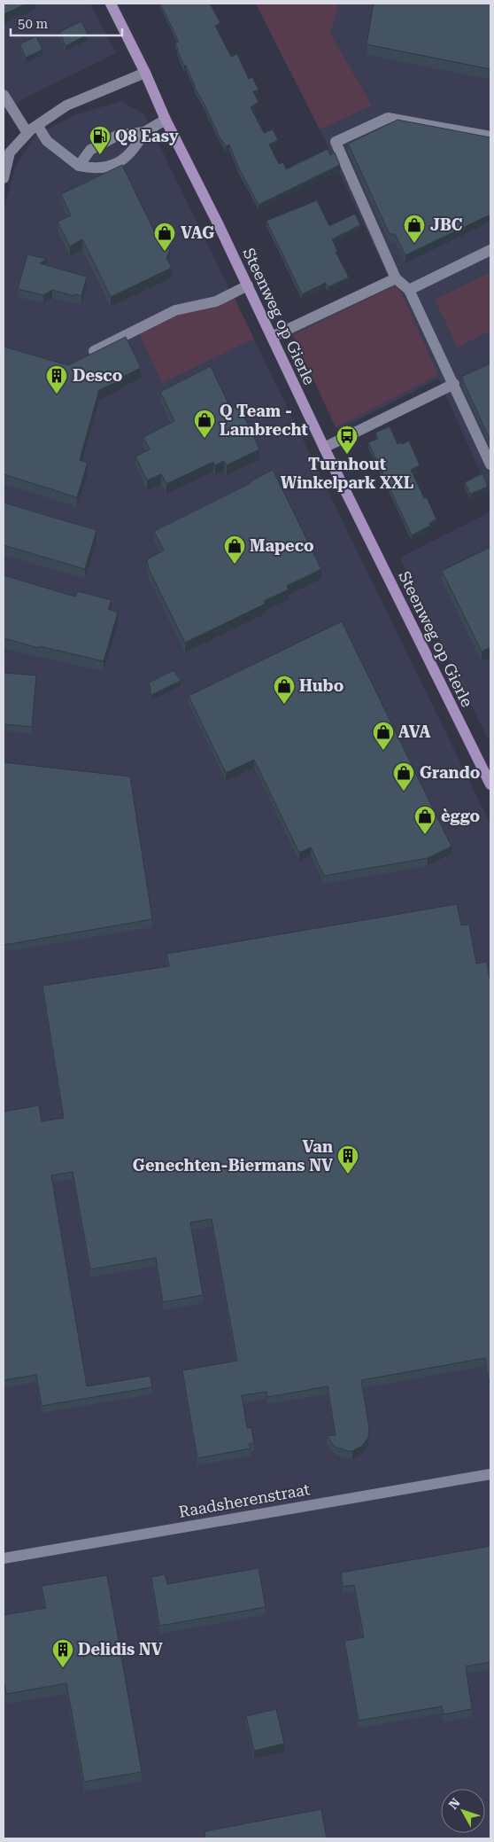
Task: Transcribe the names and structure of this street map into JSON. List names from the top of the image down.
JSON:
{
  "streets": {
    "main road": ["Steenweg op Gierle"],
    "street": ["Raadsherenstraat"]
  },
  "places": {
    "fuel station": ["Q8 Easy"],
    "shop": [
      "JBC",
      "VAG",
      "Q Team - Lambrecht",
      "Mapeco",
      "Hubo",
      "AVA",
      "Grando",
      "èggo"
    ],
    "building": ["Desco", "Van Genechten-Biermans NV", "Delidis NV"],
    "bus stop": ["Turnhout Winkelpark XXL"]
  },
  "scale_bar": "50 m",
  "north": "top left"
}
